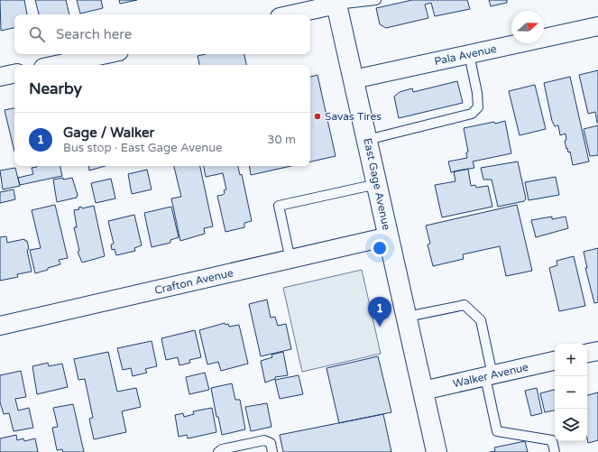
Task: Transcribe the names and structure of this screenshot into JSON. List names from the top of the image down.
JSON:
{
  "streets": {
    "main road": ["East Gage Avenue"],
    "street": ["Pala Avenue", "Crafton Avenue", "Walker Avenue"]
  },
  "crossings": [
    ["Pala Avenue", "East Gage Avenue"],
    ["East Gage Avenue", "Crafton Avenue"],
    ["East Gage Avenue", "Walker Avenue"]
  ],
  "places": ["Savas Tires"],
  "north": "right",
  "page": {
    "search": "Search here",
    "heading": "Nearby",
    "list": [
      {
        "mark": "1",
        "name": "Gage / Walker",
        "note": "Bus stop · East Gage Avenue",
        "value": "30 m"
      }
    ],
    "pins": "1",
    "map_buttons": ["+", "−"]
  }
}
